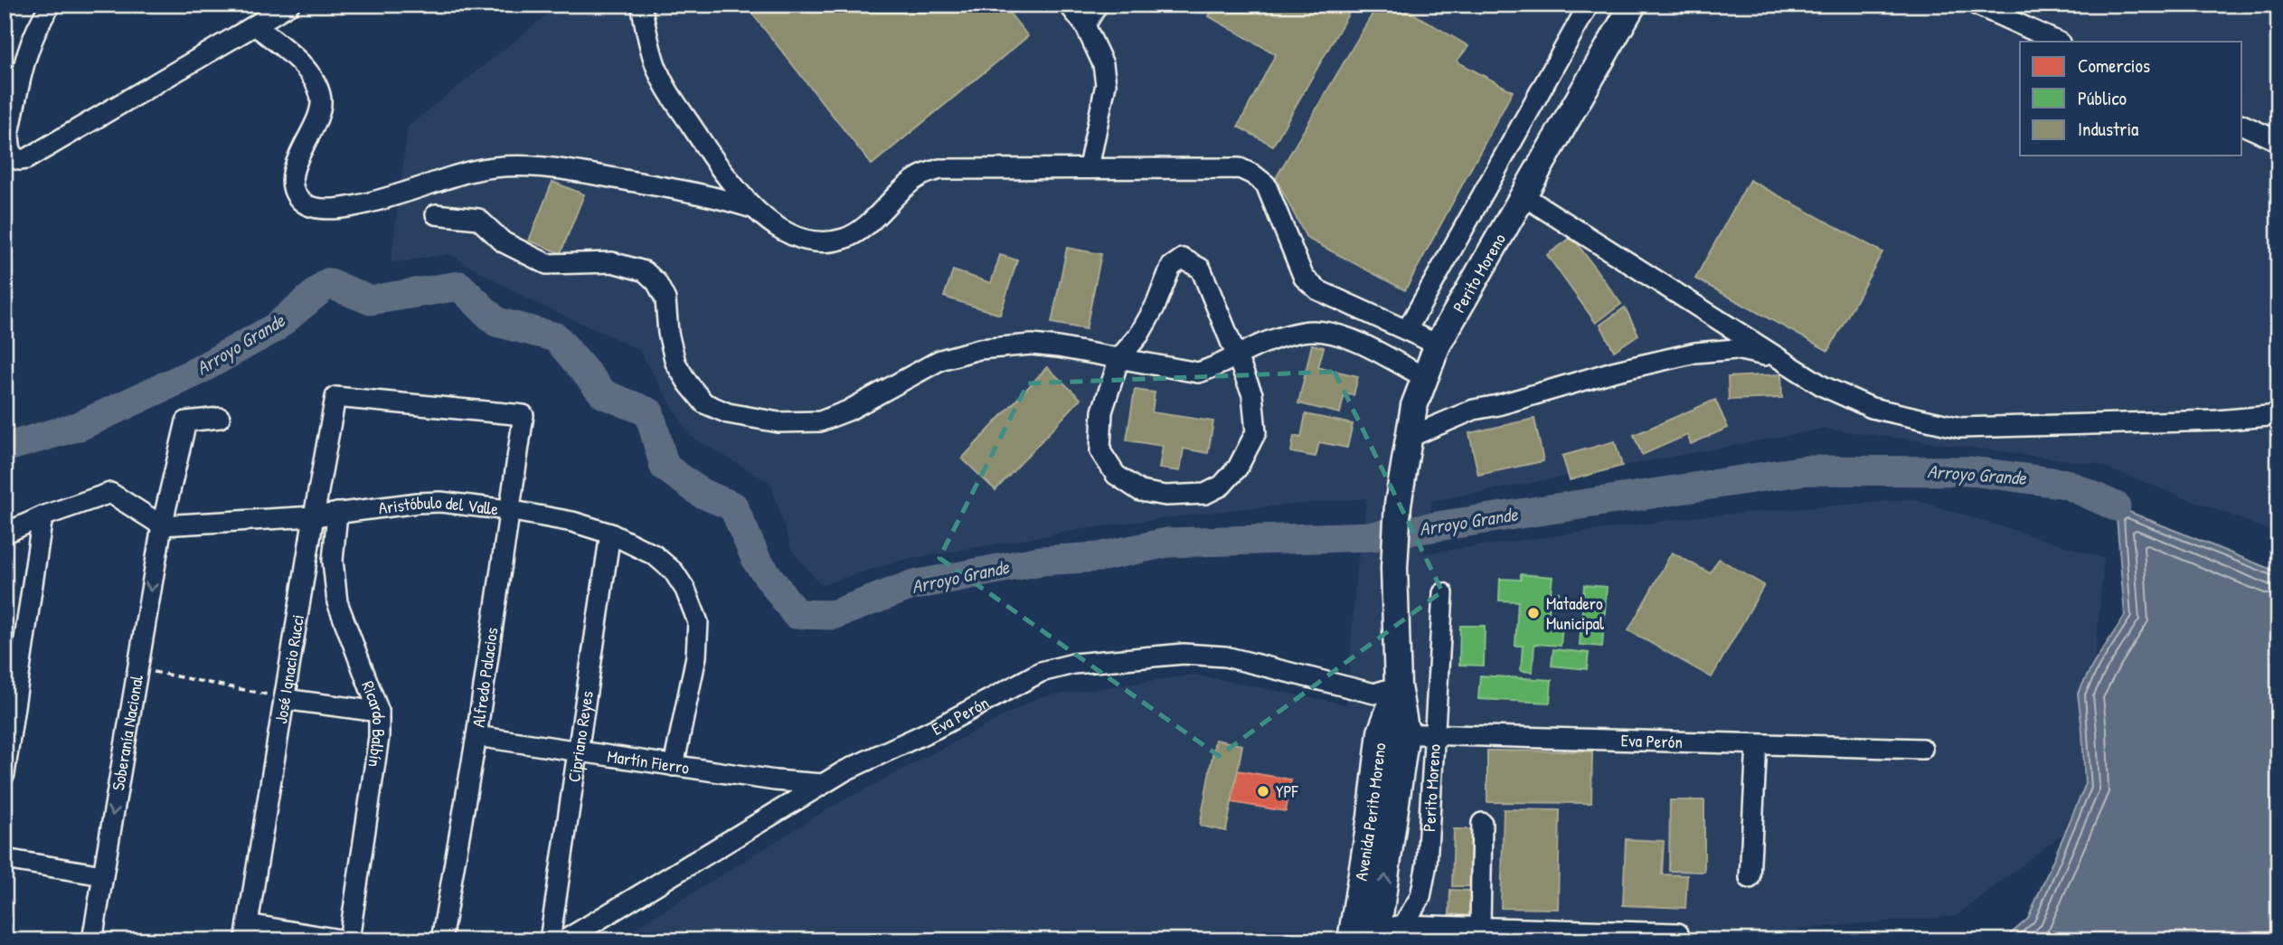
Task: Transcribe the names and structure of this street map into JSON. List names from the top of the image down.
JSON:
{
  "streets": {
    "main road": ["Perito Moreno", "Avenida Perito Moreno"],
    "street": [
      "Aristóbulo del Valle",
      "José Ignacio Rucci",
      "Alfredo Palacios",
      "Eva Perón",
      "Ricardo Balbín",
      "Soberanía Nacional",
      "Cipriano Reyes",
      "Martín Fierro"
    ]
  },
  "crossings": [
    ["Perito Moreno", "Eva Perón"],
    ["Perito Moreno", "Avenida Perito Moreno"],
    ["Aristóbulo del Valle", "José Ignacio Rucci"],
    ["Aristóbulo del Valle", "Alfredo Palacios"],
    ["Aristóbulo del Valle", "Ricardo Balbín"],
    ["Aristóbulo del Valle", "Soberanía Nacional"],
    ["Aristóbulo del Valle", "Cipriano Reyes"],
    ["Aristóbulo del Valle", "Martín Fierro"],
    ["José Ignacio Rucci", "Alfredo Palacios"],
    ["Alfredo Palacios", "Martín Fierro"],
    ["Eva Perón", "Martín Fierro"],
    ["Eva Perón", "Avenida Perito Moreno"],
    ["Cipriano Reyes", "Martín Fierro"]
  ],
  "water": ["Arroyo Grande"],
  "places": ["Matadero Municipal", "YPF"],
  "legend": ["Comercios", "Público", "Industria"]
}
